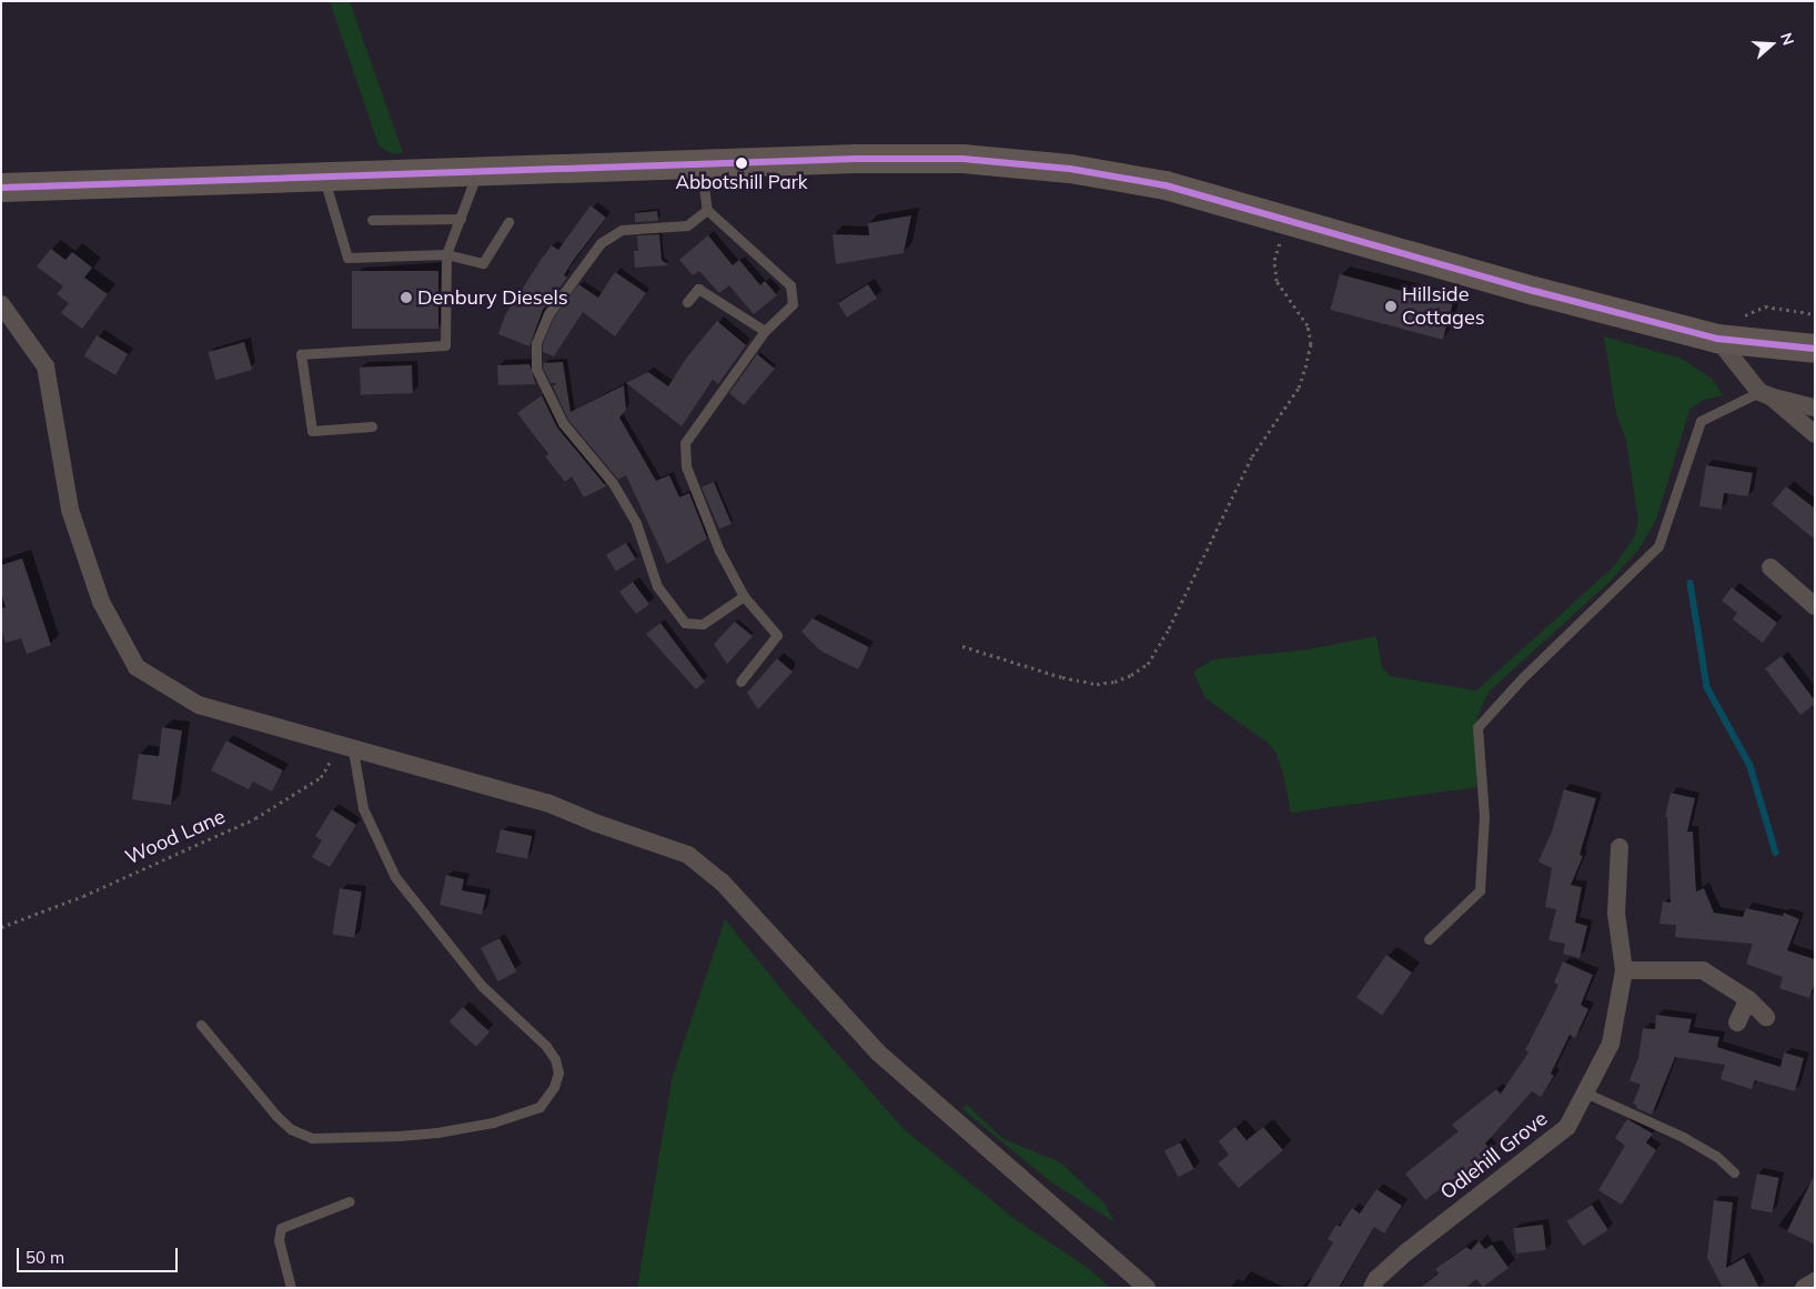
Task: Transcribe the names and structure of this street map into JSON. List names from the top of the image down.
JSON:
{
  "streets": {
    "street": ["Odlehill Grove"],
    "path": ["Wood Lane"]
  },
  "places": ["Abbotshill Park", "Denbury Diesels", "Hillside Cottages"],
  "scale_bar": "50 m",
  "north": "right"
}
